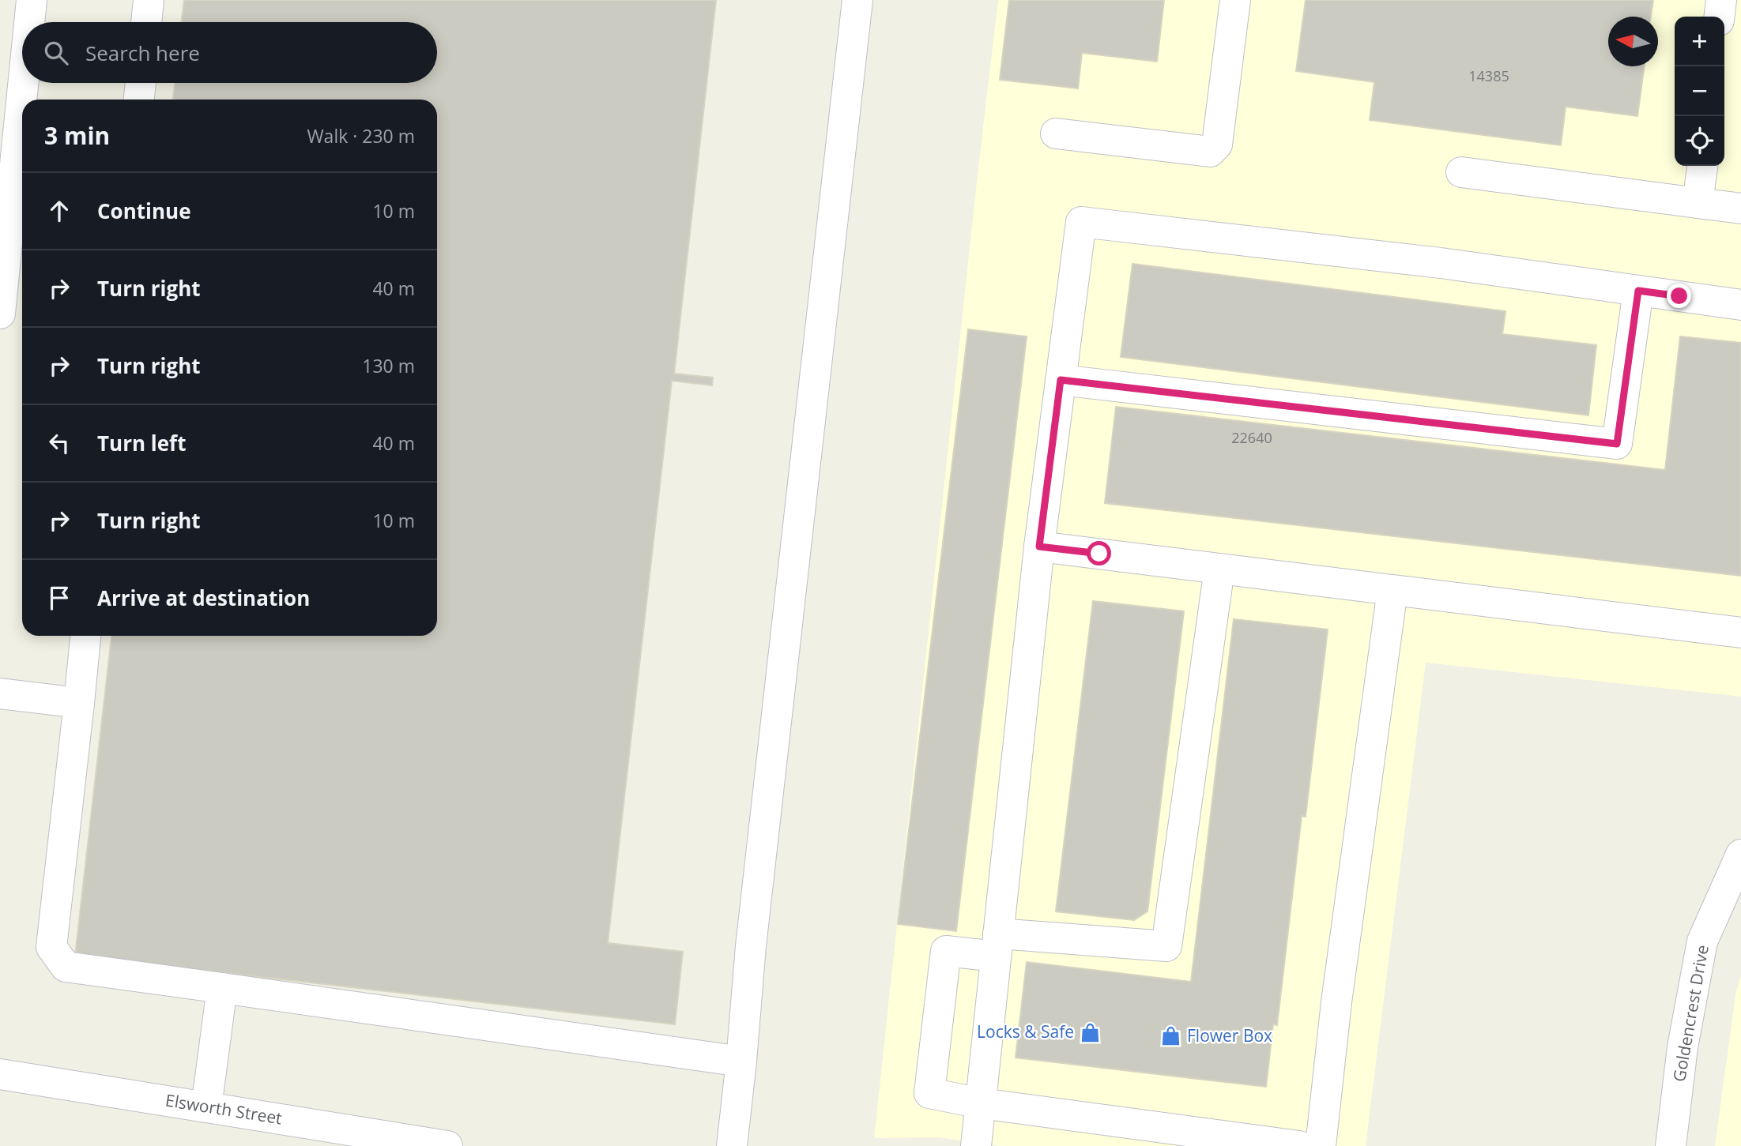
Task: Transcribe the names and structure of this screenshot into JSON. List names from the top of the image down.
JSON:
{
  "streets": {
    "street": ["Goldencrest Drive", "Elsworth Street"]
  },
  "places": {
    "shop": ["Locks & Safe", "Flower Box"]
  },
  "house_numbers": ["14385", "22640"],
  "north": "left",
  "page": {
    "map_buttons": ["+", "−"],
    "search": "Search here",
    "heading": ["3 min", "Walk · 230 m"],
    "list": [
      ["Continue", "10 m"],
      ["Turn right", "40 m"],
      ["Turn right", "130 m"],
      ["Turn left", "40 m"],
      ["Turn right", "10 m"],
      "Arrive at destination"
    ]
  }
}
